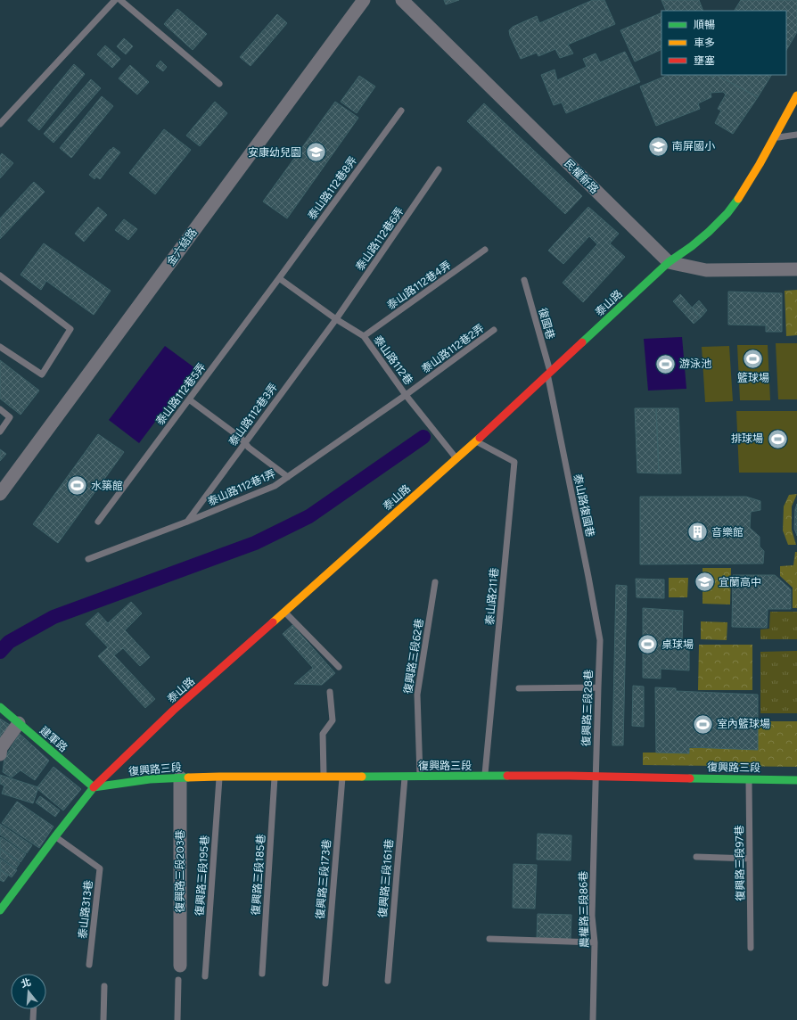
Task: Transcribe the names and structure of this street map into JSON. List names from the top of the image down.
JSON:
{
  "streets": {
    "main road": ["泰山路", "建軍路", "復興路三段"],
    "street": ["民權新路", "金六結路", "復興路三段203巷"],
    "lane": [
      "泰山路112巷8弄",
      "泰山路112巷6弄",
      "泰山路112巷4弄",
      "復國巷",
      "泰山路112巷2弄",
      "泰山路112巷",
      "泰山路112巷5弄",
      "泰山路112巷3弄",
      "泰山路112巷1弄",
      "泰山路復國巷",
      "泰山路211巷",
      "復興路三段62巷",
      "復興路三段28巷",
      "復興路三段97巷",
      "復興路三段185巷",
      "復興路三段195巷",
      "復興路三段161巷",
      "復興路三段173巷",
      "泰山路313巷",
      "農權路三段86巷"
    ]
  },
  "crossings": [
    ["民權新路", "泰山路"],
    ["泰山路112巷8弄", "泰山路112巷"],
    ["泰山路112巷8弄", "泰山路112巷5弄"],
    ["泰山路112巷6弄", "泰山路112巷"],
    ["泰山路112巷6弄", "泰山路112巷3弄"],
    ["泰山路112巷4弄", "泰山路112巷"],
    ["泰山路", "復國巷"],
    ["泰山路", "泰山路112巷"],
    ["泰山路", "泰山路復國巷"],
    ["泰山路", "泰山路211巷"],
    ["泰山路", "建軍路"],
    ["泰山路", "復興路三段"],
    ["泰山路", "泰山路313巷"],
    ["復國巷", "泰山路復國巷"],
    ["泰山路112巷2弄", "泰山路112巷"],
    ["泰山路112巷2弄", "泰山路112巷1弄"],
    ["泰山路112巷", "泰山路112巷5弄"],
    ["泰山路112巷", "泰山路112巷3弄"],
    ["泰山路112巷", "泰山路112巷1弄"],
    ["泰山路112巷3弄", "泰山路112巷1弄"],
    ["泰山路復國巷", "復興路三段28巷"],
    ["泰山路211巷", "復興路三段"],
    ["復興路三段62巷", "復興路三段"],
    ["復興路三段28巷", "復興路三段"],
    ["復興路三段28巷", "農權路三段86巷"],
    ["建軍路", "復興路三段"],
    ["復興路三段", "復興路三段97巷"],
    ["復興路三段", "復興路三段203巷"],
    ["復興路三段", "復興路三段185巷"],
    ["復興路三段", "復興路三段195巷"],
    ["復興路三段", "復興路三段161巷"],
    ["復興路三段", "復興路三段173巷"],
    ["復興路三段", "農權路三段86巷"]
  ],
  "places": {
    "school or university": ["南屏國小", "安康幼兒園", "宜蘭高中"],
    "sports": [
      "籃球場",
      "游泳池",
      "排球場",
      "水築館",
      "桌球場",
      "室內籃球場"
    ],
    "building": ["音樂館"]
  },
  "legend": ["順暢", "車多", "壅塞"],
  "north": "top"
}
